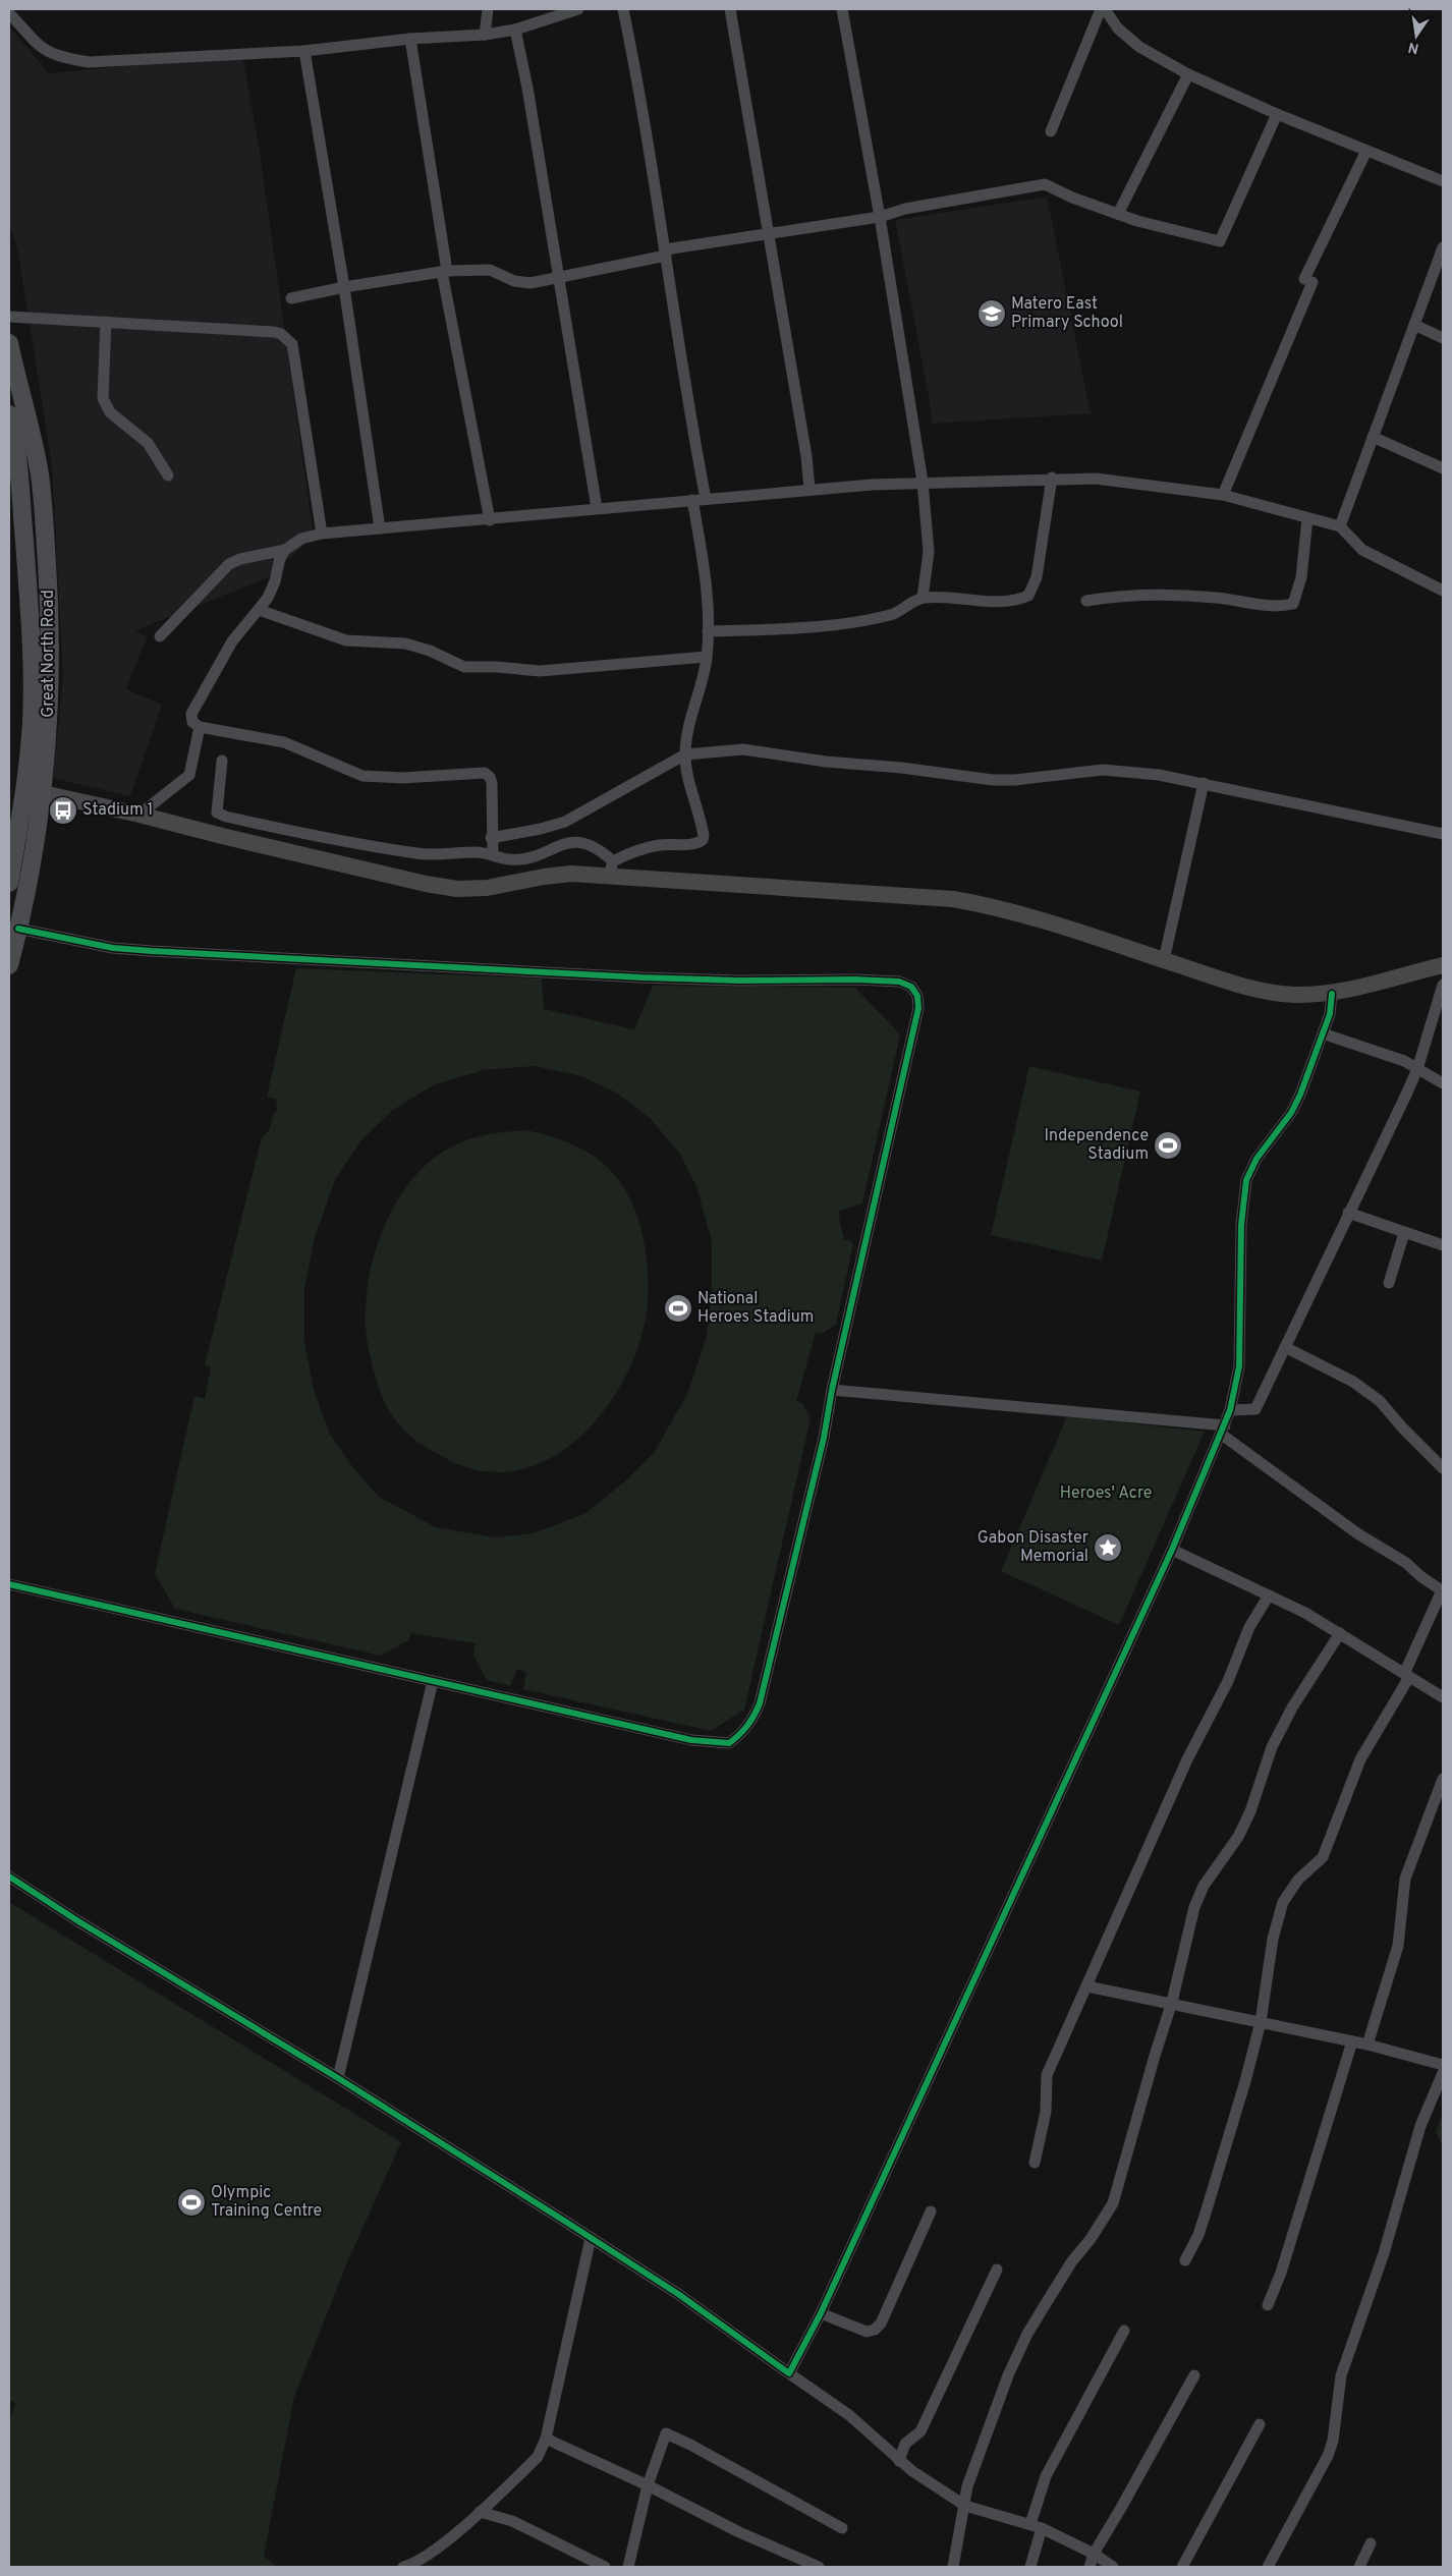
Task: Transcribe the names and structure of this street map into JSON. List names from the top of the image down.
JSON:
{
  "streets": {
    "main road": ["Great North Road"]
  },
  "parks": ["Heroes' Acre"],
  "places": {
    "school or university": ["Matero East Primary School"],
    "bus stop": ["Stadium 1"],
    "sports": ["Independence Stadium", "National Heroes Stadium", "Olympic Training Centre"],
    "place": ["Gabon Disaster Memorial"]
  },
  "north": "bottom"
}
